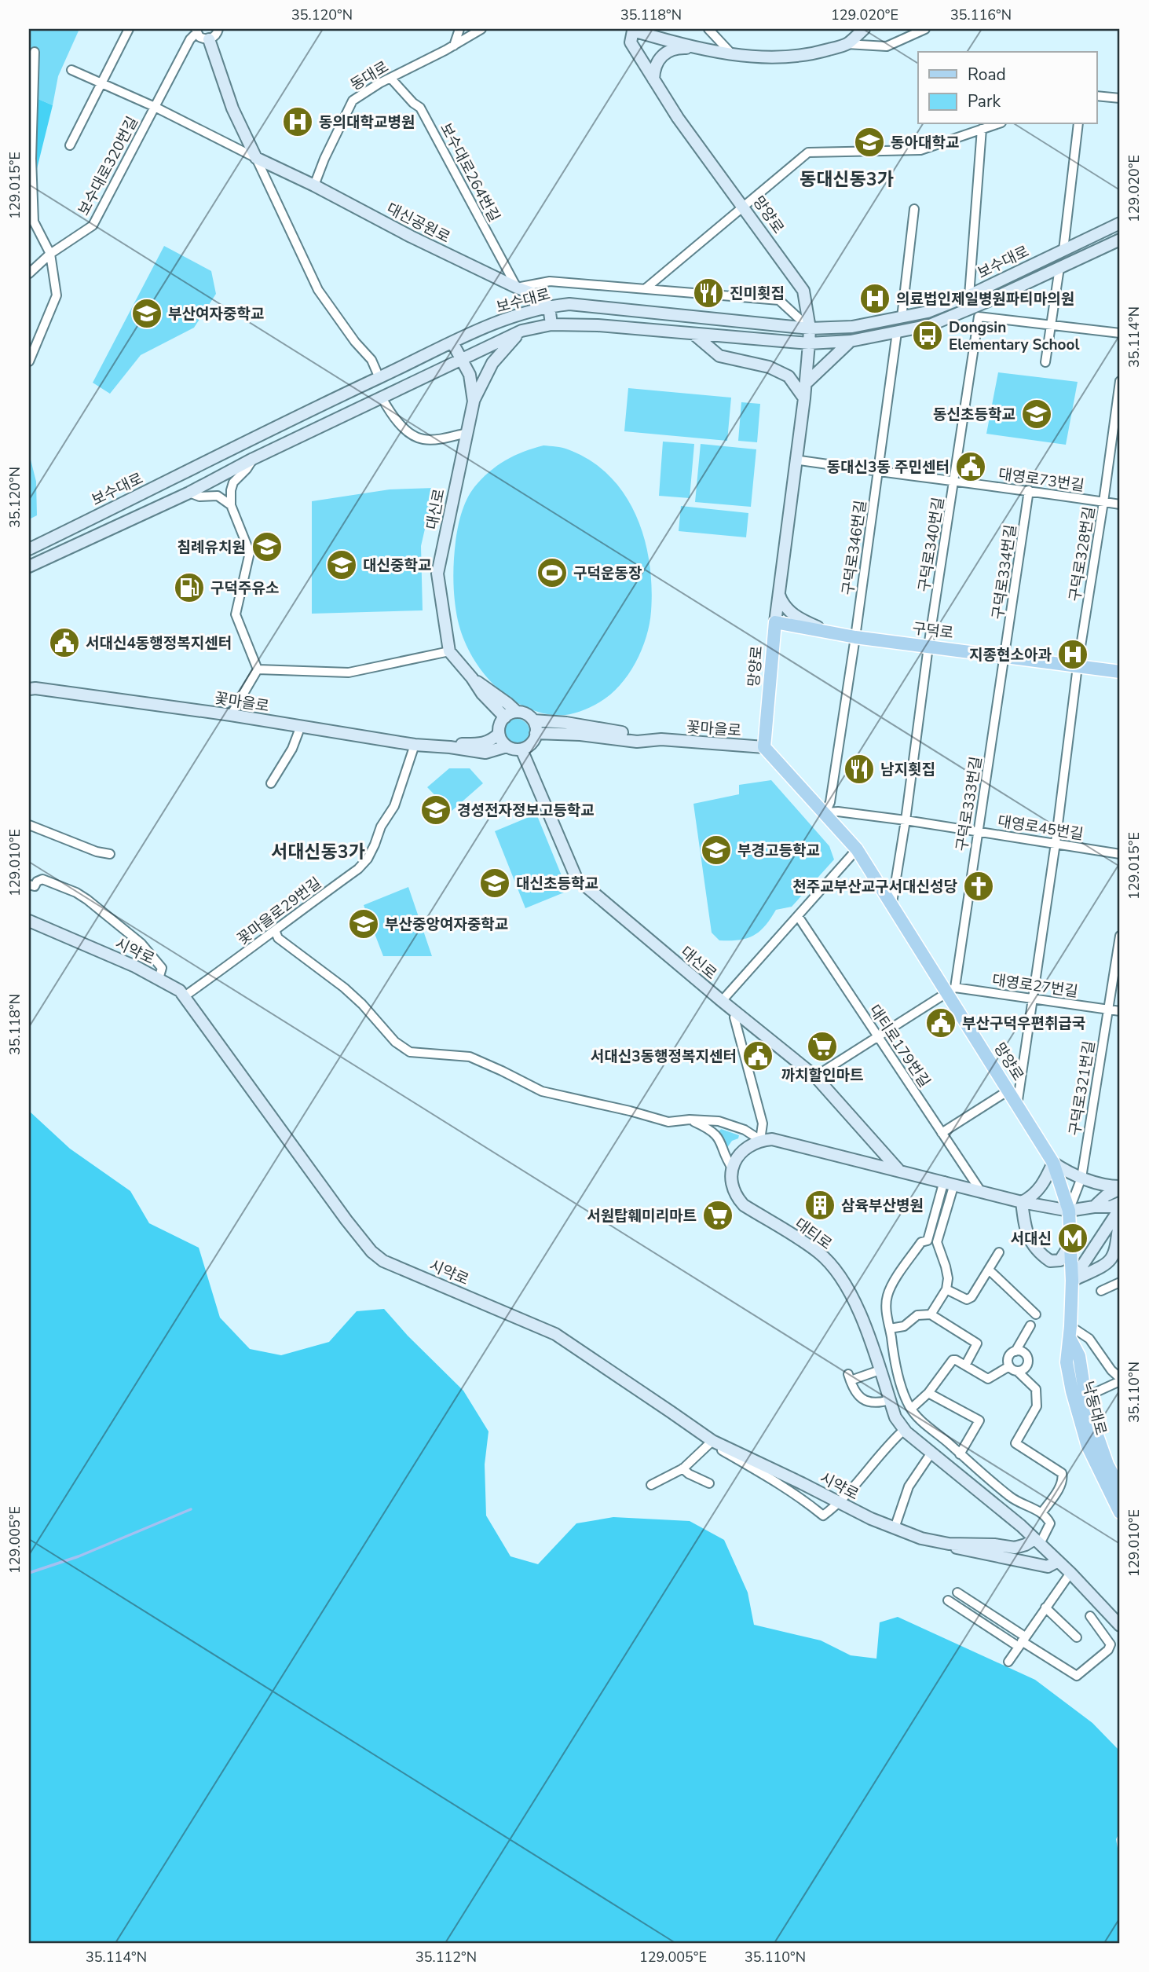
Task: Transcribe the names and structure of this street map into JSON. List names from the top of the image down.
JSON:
{
  "streets": {
    "main road": [
      "망양로",
      "대신공원로",
      "보수대로",
      "대신로",
      "구덕로",
      "꽃마을로",
      "시약로",
      "대티로",
      "낙동대로"
    ],
    "street": [
      "동대로",
      "보수대로320번길",
      "보수대로264번길",
      "대영로73번길",
      "구덕로340번길",
      "구덕로346번길",
      "구덕로328번길",
      "구덕로334번길",
      "구덕로333번길",
      "대영로45번길",
      "꽃마을로29번길",
      "대영로27번길",
      "대티로179번길",
      "구덕로321번길"
    ]
  },
  "crossings": [
    ["동대로", "보수대로264번길"],
    ["동대로", "대신공원로"],
    ["보수대로320번길", "대신공원로"],
    ["보수대로264번길", "대신공원로"],
    ["망양로", "보수대로"],
    ["망양로", "대영로73번길"],
    ["망양로", "구덕로340번길"],
    ["망양로", "구덕로346번길"],
    ["망양로", "구덕로328번길"],
    ["망양로", "구덕로"],
    ["망양로", "꽃마을로"],
    ["망양로", "구덕로333번길"],
    ["망양로", "대영로45번길"],
    ["망양로", "대영로27번길"],
    ["망양로", "구덕로321번길"],
    ["망양로", "낙동대로"],
    ["대신공원로", "보수대로"],
    ["보수대로", "대신로"],
    ["보수대로", "구덕로340번길"],
    ["보수대로", "구덕로346번길"],
    ["대영로73번길", "구덕로340번길"],
    ["대영로73번길", "구덕로346번길"],
    ["대영로73번길", "구덕로328번길"],
    ["대영로73번길", "구덕로334번길"],
    ["대신로", "꽃마을로"],
    ["구덕로340번길", "구덕로"],
    ["구덕로340번길", "대영로45번길"],
    ["구덕로346번길", "구덕로"],
    ["구덕로346번길", "대영로45번길"],
    ["구덕로328번길", "구덕로"],
    ["구덕로328번길", "대영로45번길"],
    ["구덕로328번길", "대영로27번길"],
    ["구덕로334번길", "구덕로"],
    ["구덕로334번길", "구덕로333번길"],
    ["구덕로", "구덕로333번길"],
    ["꽃마을로", "꽃마을로29번길"],
    ["구덕로333번길", "대영로45번길"],
    ["구덕로333번길", "대영로27번길"],
    ["꽃마을로29번길", "시약로"],
    ["시약로", "대티로"],
    ["대영로27번길", "구덕로321번길"],
    ["구덕로321번길", "낙동대로"]
  ],
  "districts": ["동대신동3가", "서대신동3가"],
  "places": {
    "hospital": ["동의대학교병원", "의료법인제일병원파티마의원", "지종현소아과"],
    "school or university": [
      "동아대학교",
      "부산여자중학교",
      "동신초등학교",
      "침례유치원",
      "대신중학교",
      "경성전자정보고등학교",
      "부경고등학교",
      "대신초등학교",
      "부산중앙여자중학교"
    ],
    "restaurant": ["진미횟집", "남지횟집"],
    "bus stop": ["Dongsin Elementary School"],
    "public building": [
      "동대신3동 주민센터",
      "서대신4동행정복지센터",
      "부산구덕우편취급국",
      "서대신3동행정복지센터"
    ],
    "sports": ["구덕운동장"],
    "fuel station": ["구덕주유소"],
    "church": ["천주교부산교구서대신성당"],
    "supermarket": ["까치할인마트", "서원탑훼미리마트"],
    "building": ["삼육부산병원"],
    "metro station": ["서대신"]
  },
  "legend": ["Road", "Park"],
  "coordinates": [
    "35.120°N",
    "35.118°N",
    "129.020°E",
    "35.116°N",
    "129.015°E",
    "35.114°N",
    "129.010°E",
    "35.110°N",
    "129.005°E",
    "35.112°N"
  ]
}
